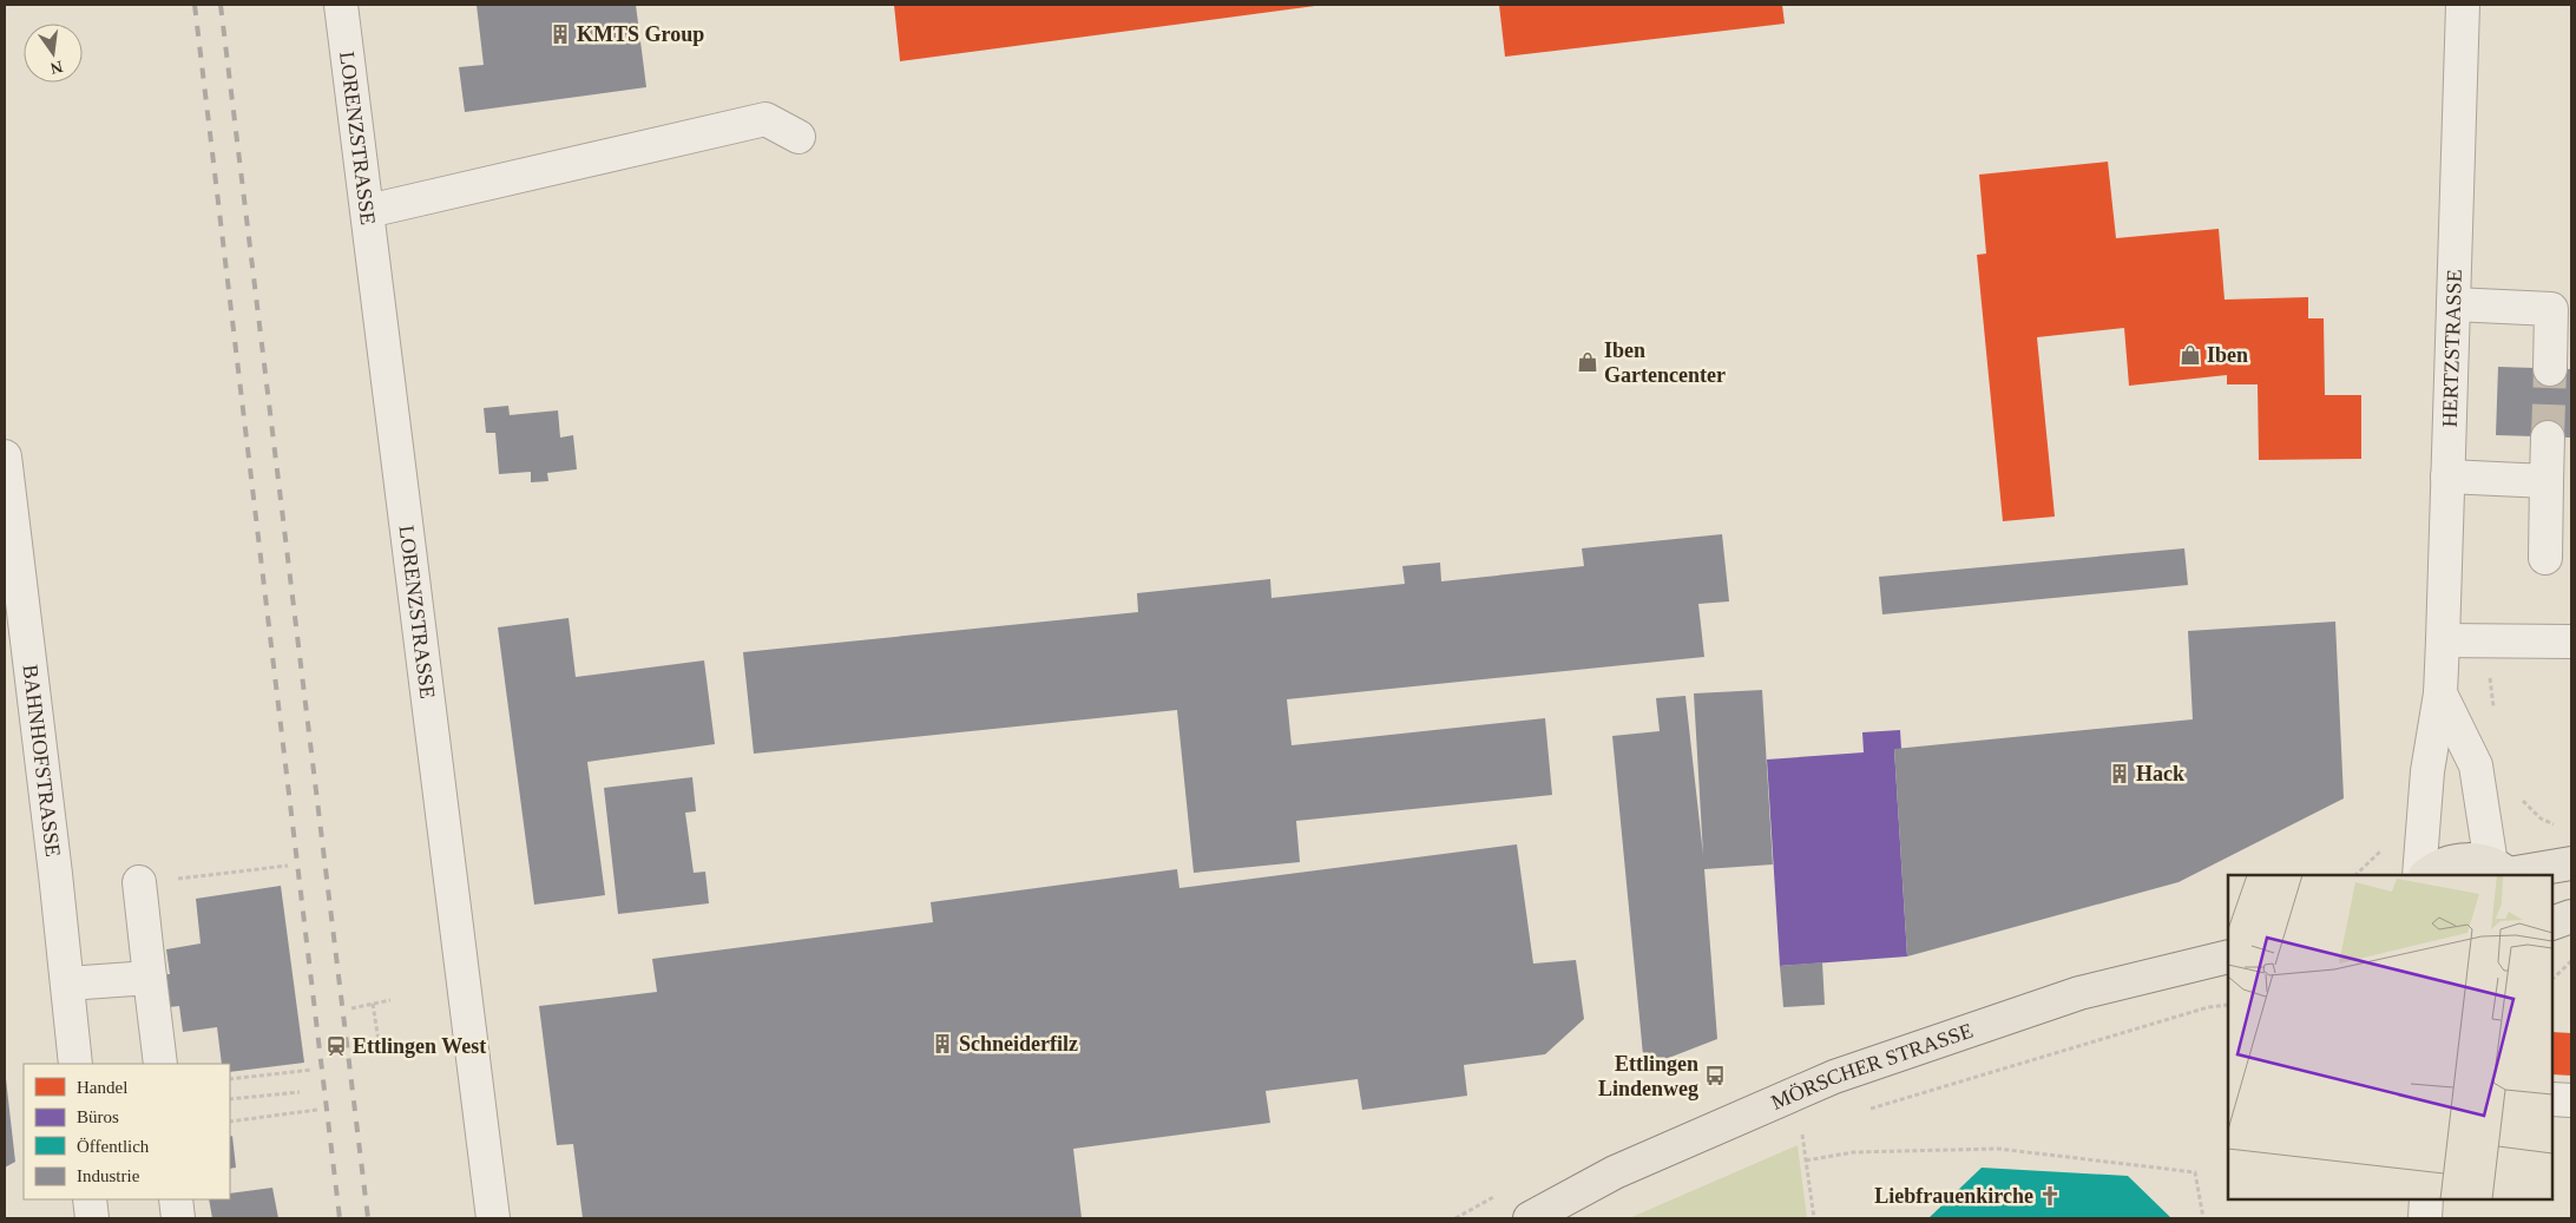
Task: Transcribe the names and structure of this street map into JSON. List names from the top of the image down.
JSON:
{
  "streets": {
    "main road": ["MÖRSCHER STRASSE"],
    "street": ["LORENZSTRASSE", "HERTZSTRASSE", "BAHNHOFSTRASSE"]
  },
  "places": {
    "building": ["KMTS Group", "Hack", "Schneiderfilz"],
    "shop": ["Iben", "Iben Gartencenter"],
    "station": ["Ettlingen West"],
    "bus stop": ["Ettlingen Lindenweg"],
    "church": ["Liebfrauenkirche"]
  },
  "legend": [
    "Handel",
    "Büros",
    "Öffentlich",
    "Industrie"
  ],
  "north": "bottom"
}
